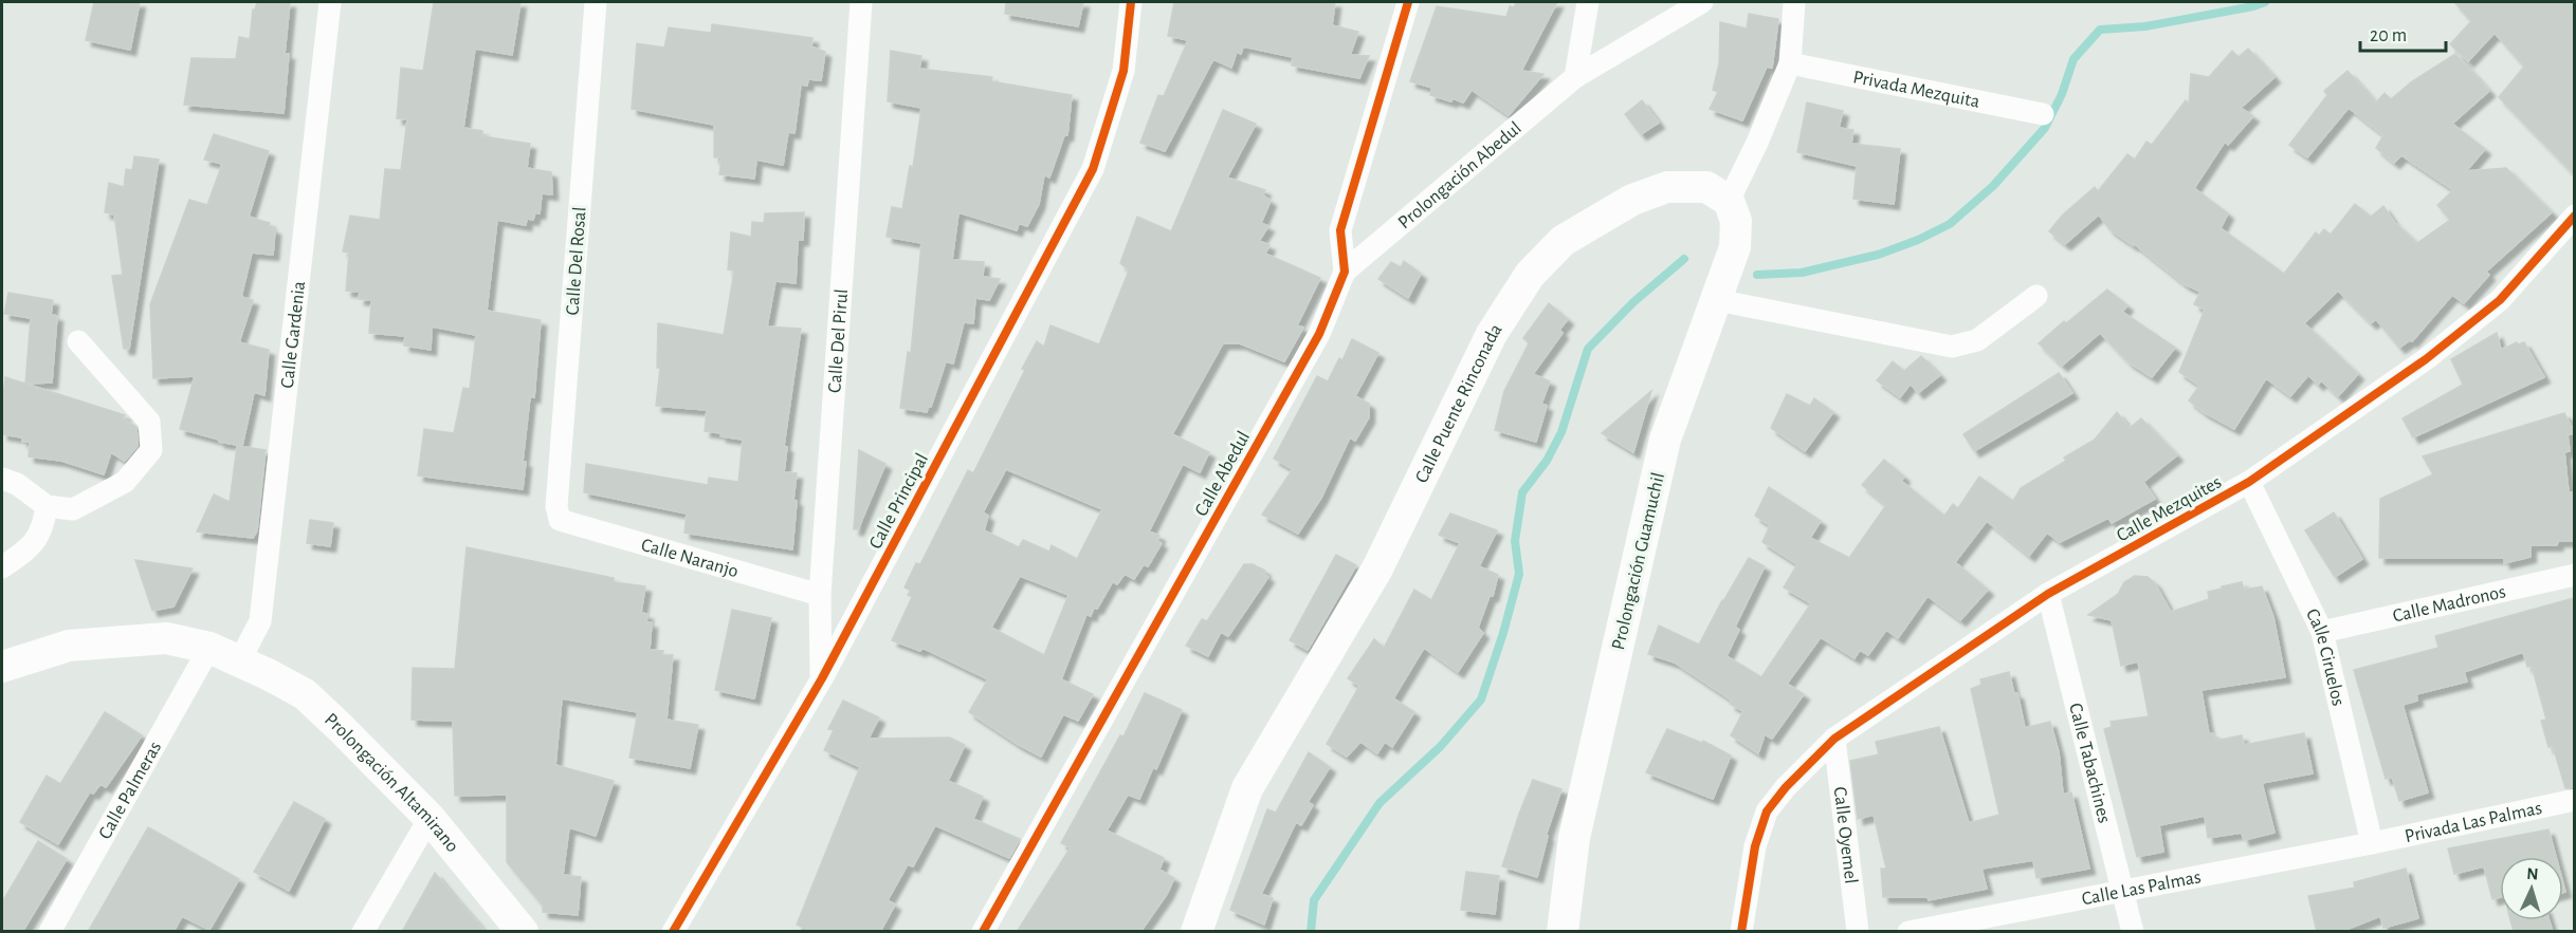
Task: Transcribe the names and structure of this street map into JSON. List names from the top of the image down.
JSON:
{
  "streets": {
    "street": [
      "Privada Mezquita",
      "Prolongación Abedul",
      "Calle Del Rosal",
      "Calle Gardenia",
      "Calle Del Pirul",
      "Calle Puente Rinconada",
      "Calle Abedul",
      "Calle Principal",
      "Calle Mezquites",
      "Calle Naranjo",
      "Prolongación Guamuchil",
      "Calle Madronos",
      "Calle Ciruelos",
      "Calle Tabachines",
      "Prolongación Altamirano",
      "Calle Palmeras",
      "Privada Las Palmas",
      "Calle Oyemel",
      "Calle Las Palmas"
    ]
  },
  "crossings": [
    ["Prolongación Abedul", "Calle Abedul"],
    ["Calle Del Rosal", "Calle Naranjo"],
    ["Calle Gardenia", "Prolongación Altamirano"],
    ["Calle Del Pirul", "Calle Principal"],
    ["Calle Del Pirul", "Calle Naranjo"],
    ["Calle Puente Rinconada", "Prolongación Guamuchil"],
    ["Calle Mezquites", "Calle Ciruelos"],
    ["Calle Mezquites", "Calle Tabachines"],
    ["Calle Mezquites", "Calle Oyemel"],
    ["Calle Madronos", "Calle Ciruelos"],
    ["Calle Ciruelos", "Privada Las Palmas"],
    ["Calle Ciruelos", "Calle Las Palmas"],
    ["Calle Tabachines", "Calle Las Palmas"],
    ["Prolongación Altamirano", "Calle Palmeras"],
    ["Privada Las Palmas", "Calle Las Palmas"]
  ],
  "scale_bar": "20 m",
  "north": "top"
}
